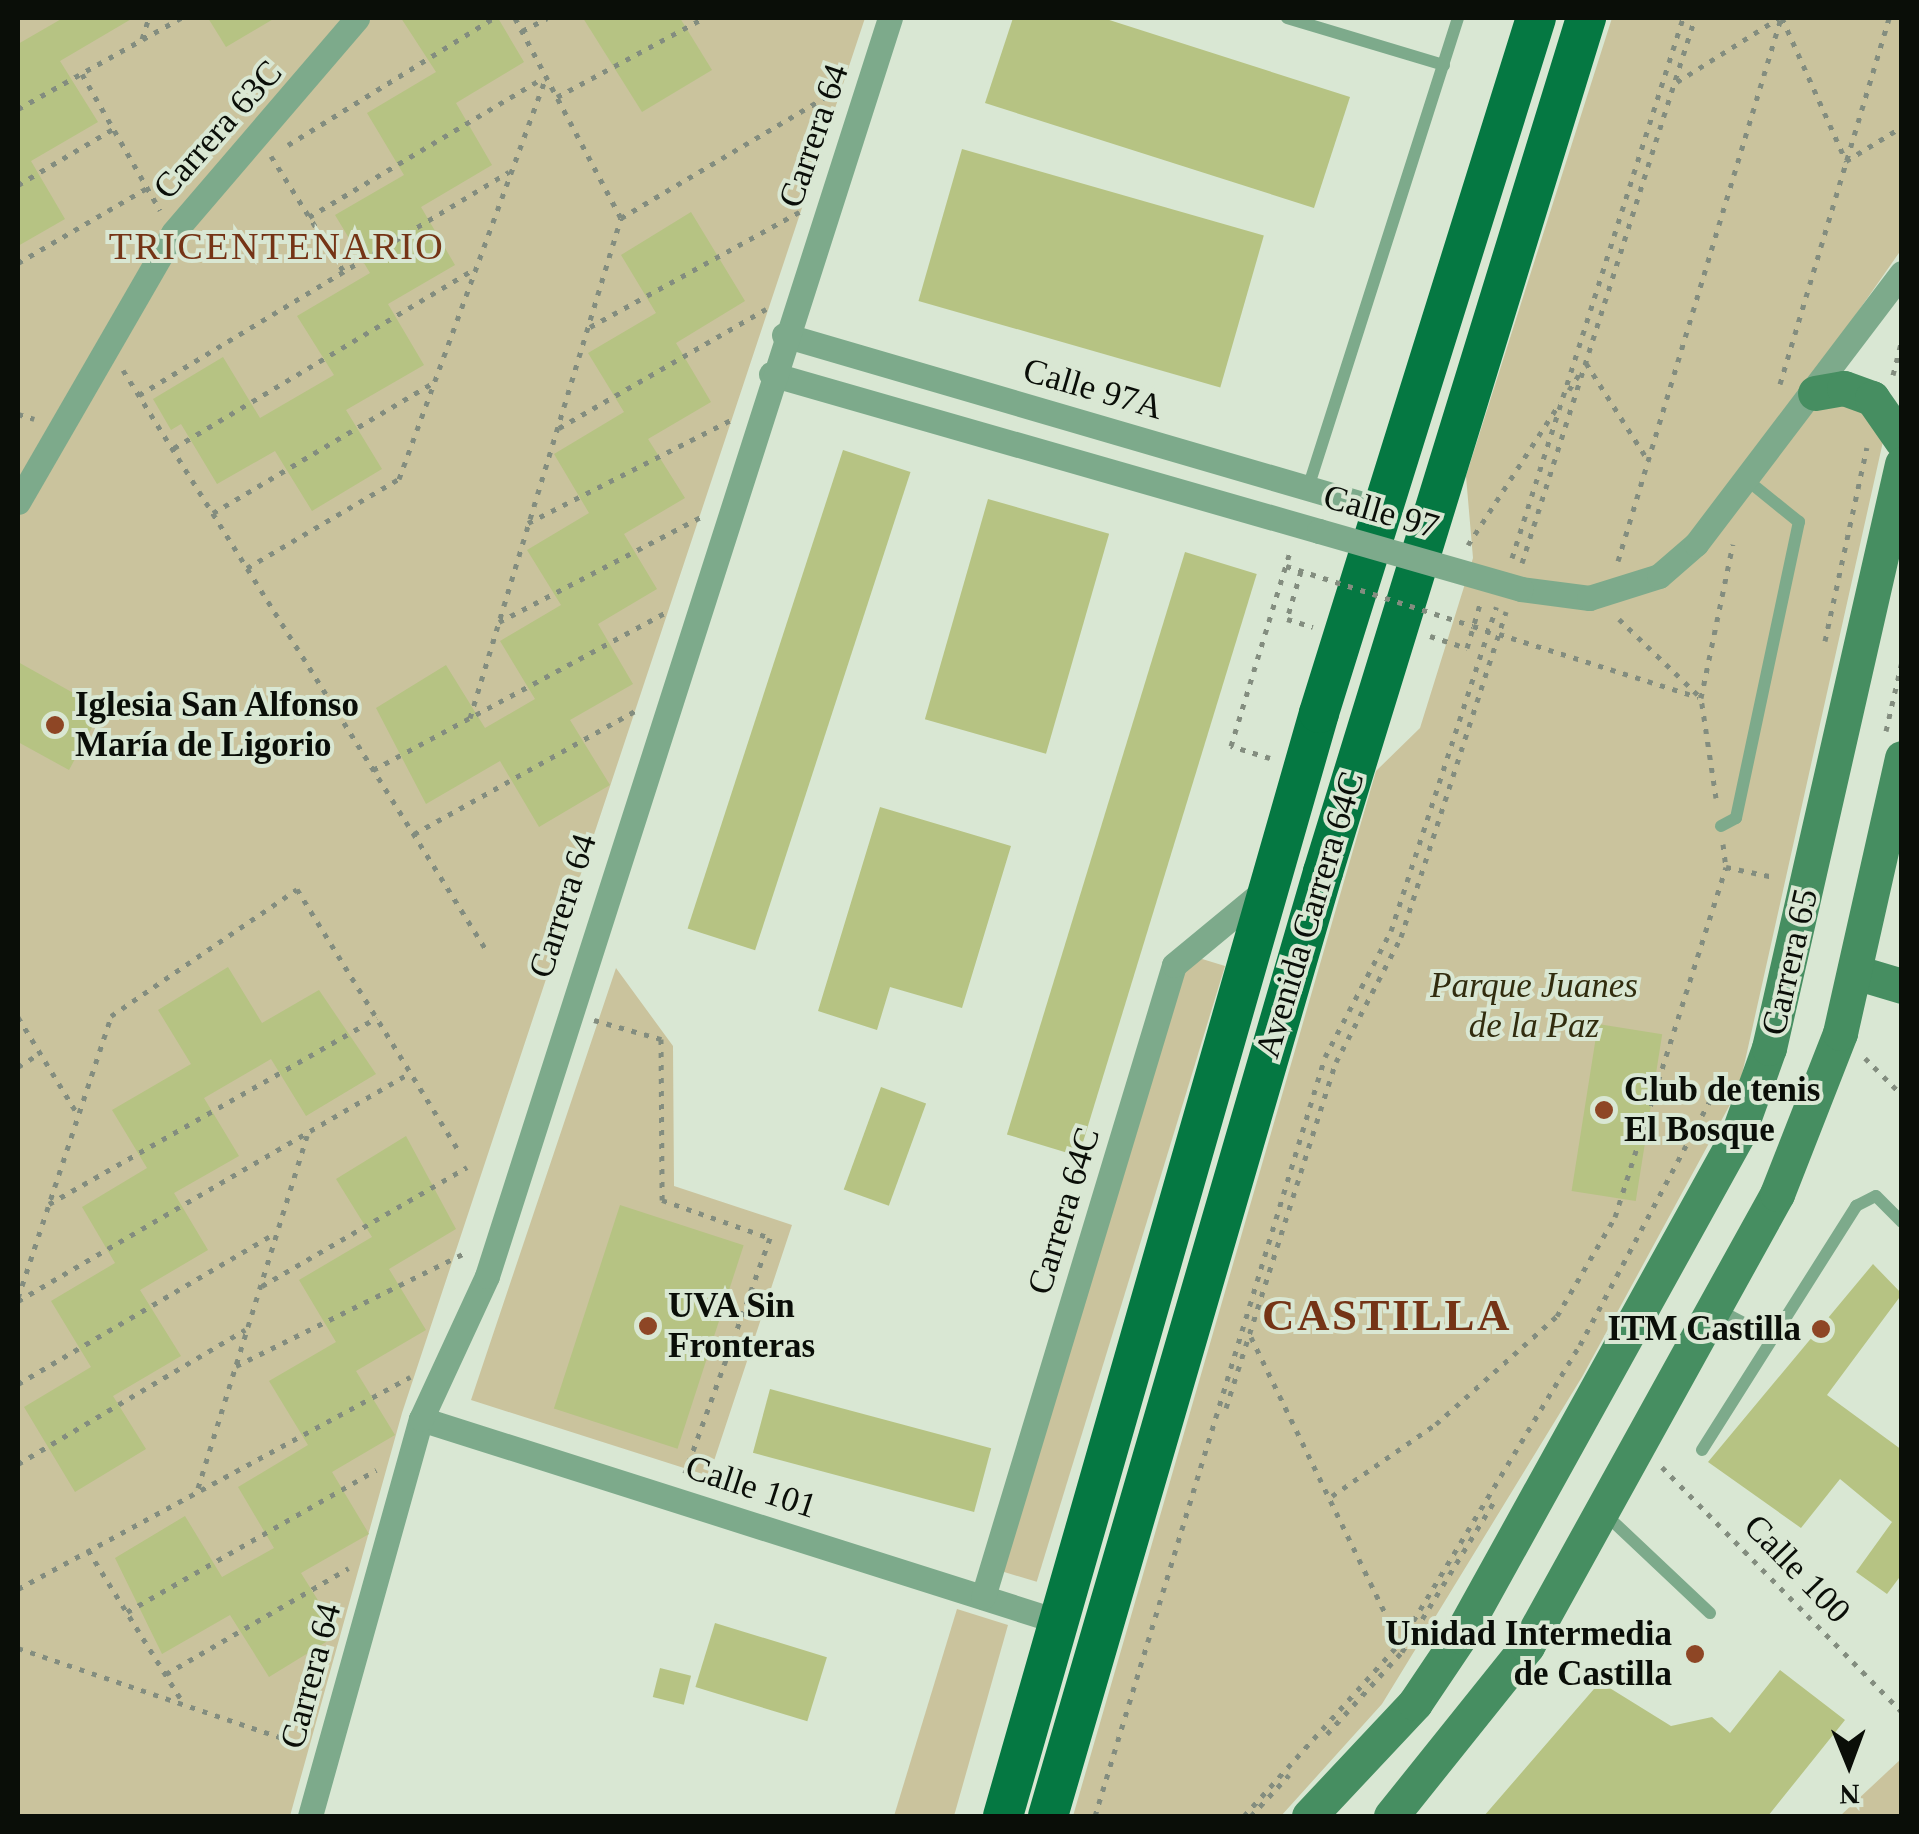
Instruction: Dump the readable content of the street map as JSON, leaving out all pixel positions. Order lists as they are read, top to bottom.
{
  "streets": {
    "main road": ["Avenida Carrera 64C", "Carrera 65"],
    "street": [
      "Carrera 63C",
      "Carrera 64",
      "Calle 97A",
      "Calle 97",
      "Carrera 64C",
      "Calle 101"
    ],
    "path": ["Calle 100"]
  },
  "crossings": [
    ["Carrera 64", "Calle 97A"],
    ["Carrera 64", "Calle 97"],
    ["Carrera 64", "Calle 101"],
    ["Calle 97A", "Avenida Carrera 64C"],
    ["Avenida Carrera 64C", "Carrera 64C"],
    ["Avenida Carrera 64C", "Calle 101"],
    ["Carrera 64C", "Calle 101"]
  ],
  "districts": ["TRICENTENARIO", "CASTILLA"],
  "parks": ["Parque Juanes de la Paz"],
  "places": [
    "Iglesia San Alfonso María de Ligorio",
    "Club de tenis El Bosque",
    "UVA Sin Fronteras",
    "ITM Castilla",
    "Unidad Intermedia de Castilla"
  ],
  "north": "bottom"
}
